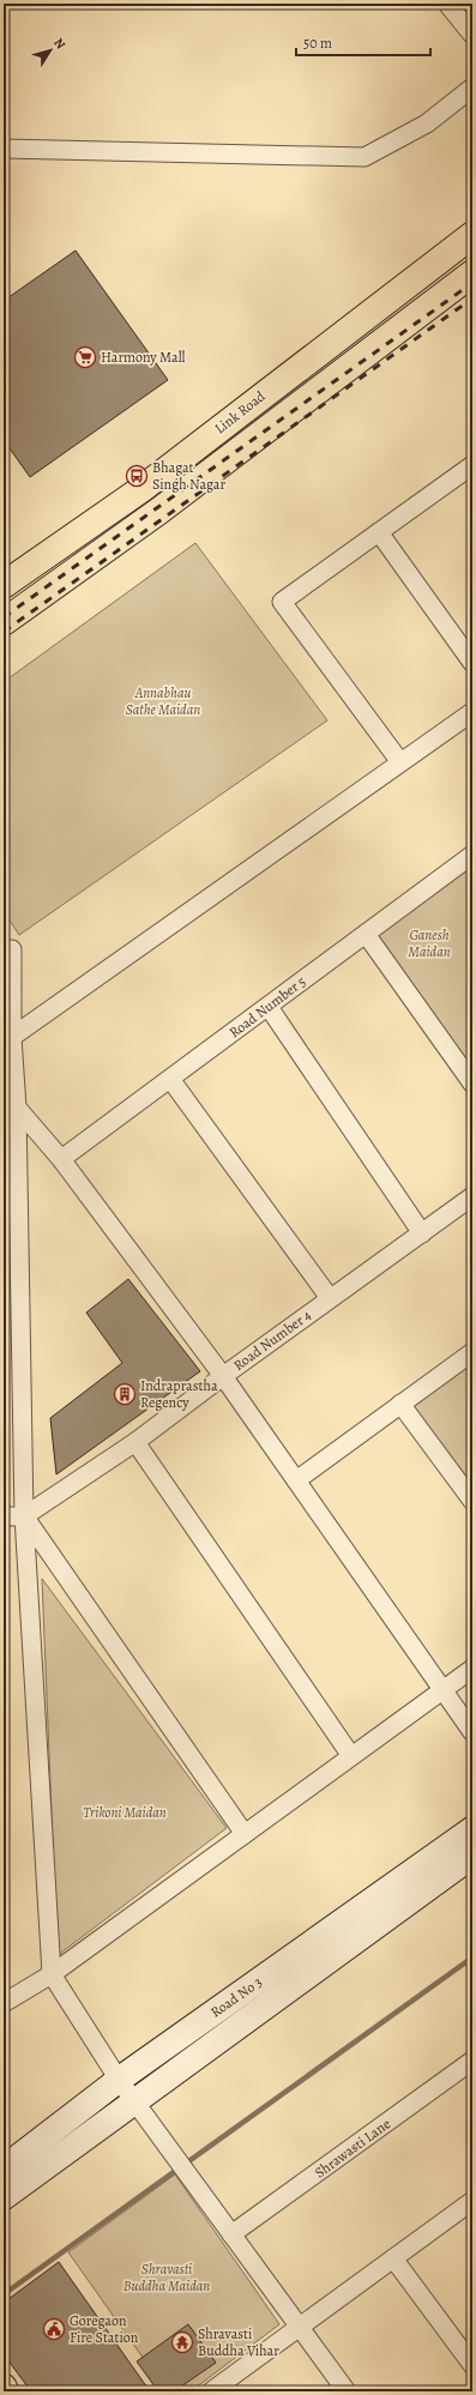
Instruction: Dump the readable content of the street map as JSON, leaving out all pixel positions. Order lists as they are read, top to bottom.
{
  "streets": {
    "main road": ["Link Road"],
    "street": [
      "Road Number 5",
      "Road Number 4",
      "Road No 3",
      "Shrawasti Lane"
    ]
  },
  "parks": [
    "Annabhau Sathe Maidan",
    "Ganesh Maidan",
    "Trikoni Maidan",
    "Shravasti Buddha Maidan"
  ],
  "places": {
    "supermarket": ["Harmony Mall"],
    "bus stop": ["Bhagat Singh Nagar"],
    "building": ["Indraprastha Regency"],
    "public building": ["Goregaon Fire Station"],
    "temple": ["Shravasti Buddha Vihar"]
  },
  "scale_bar": "50 m",
  "north": "top right"
}
